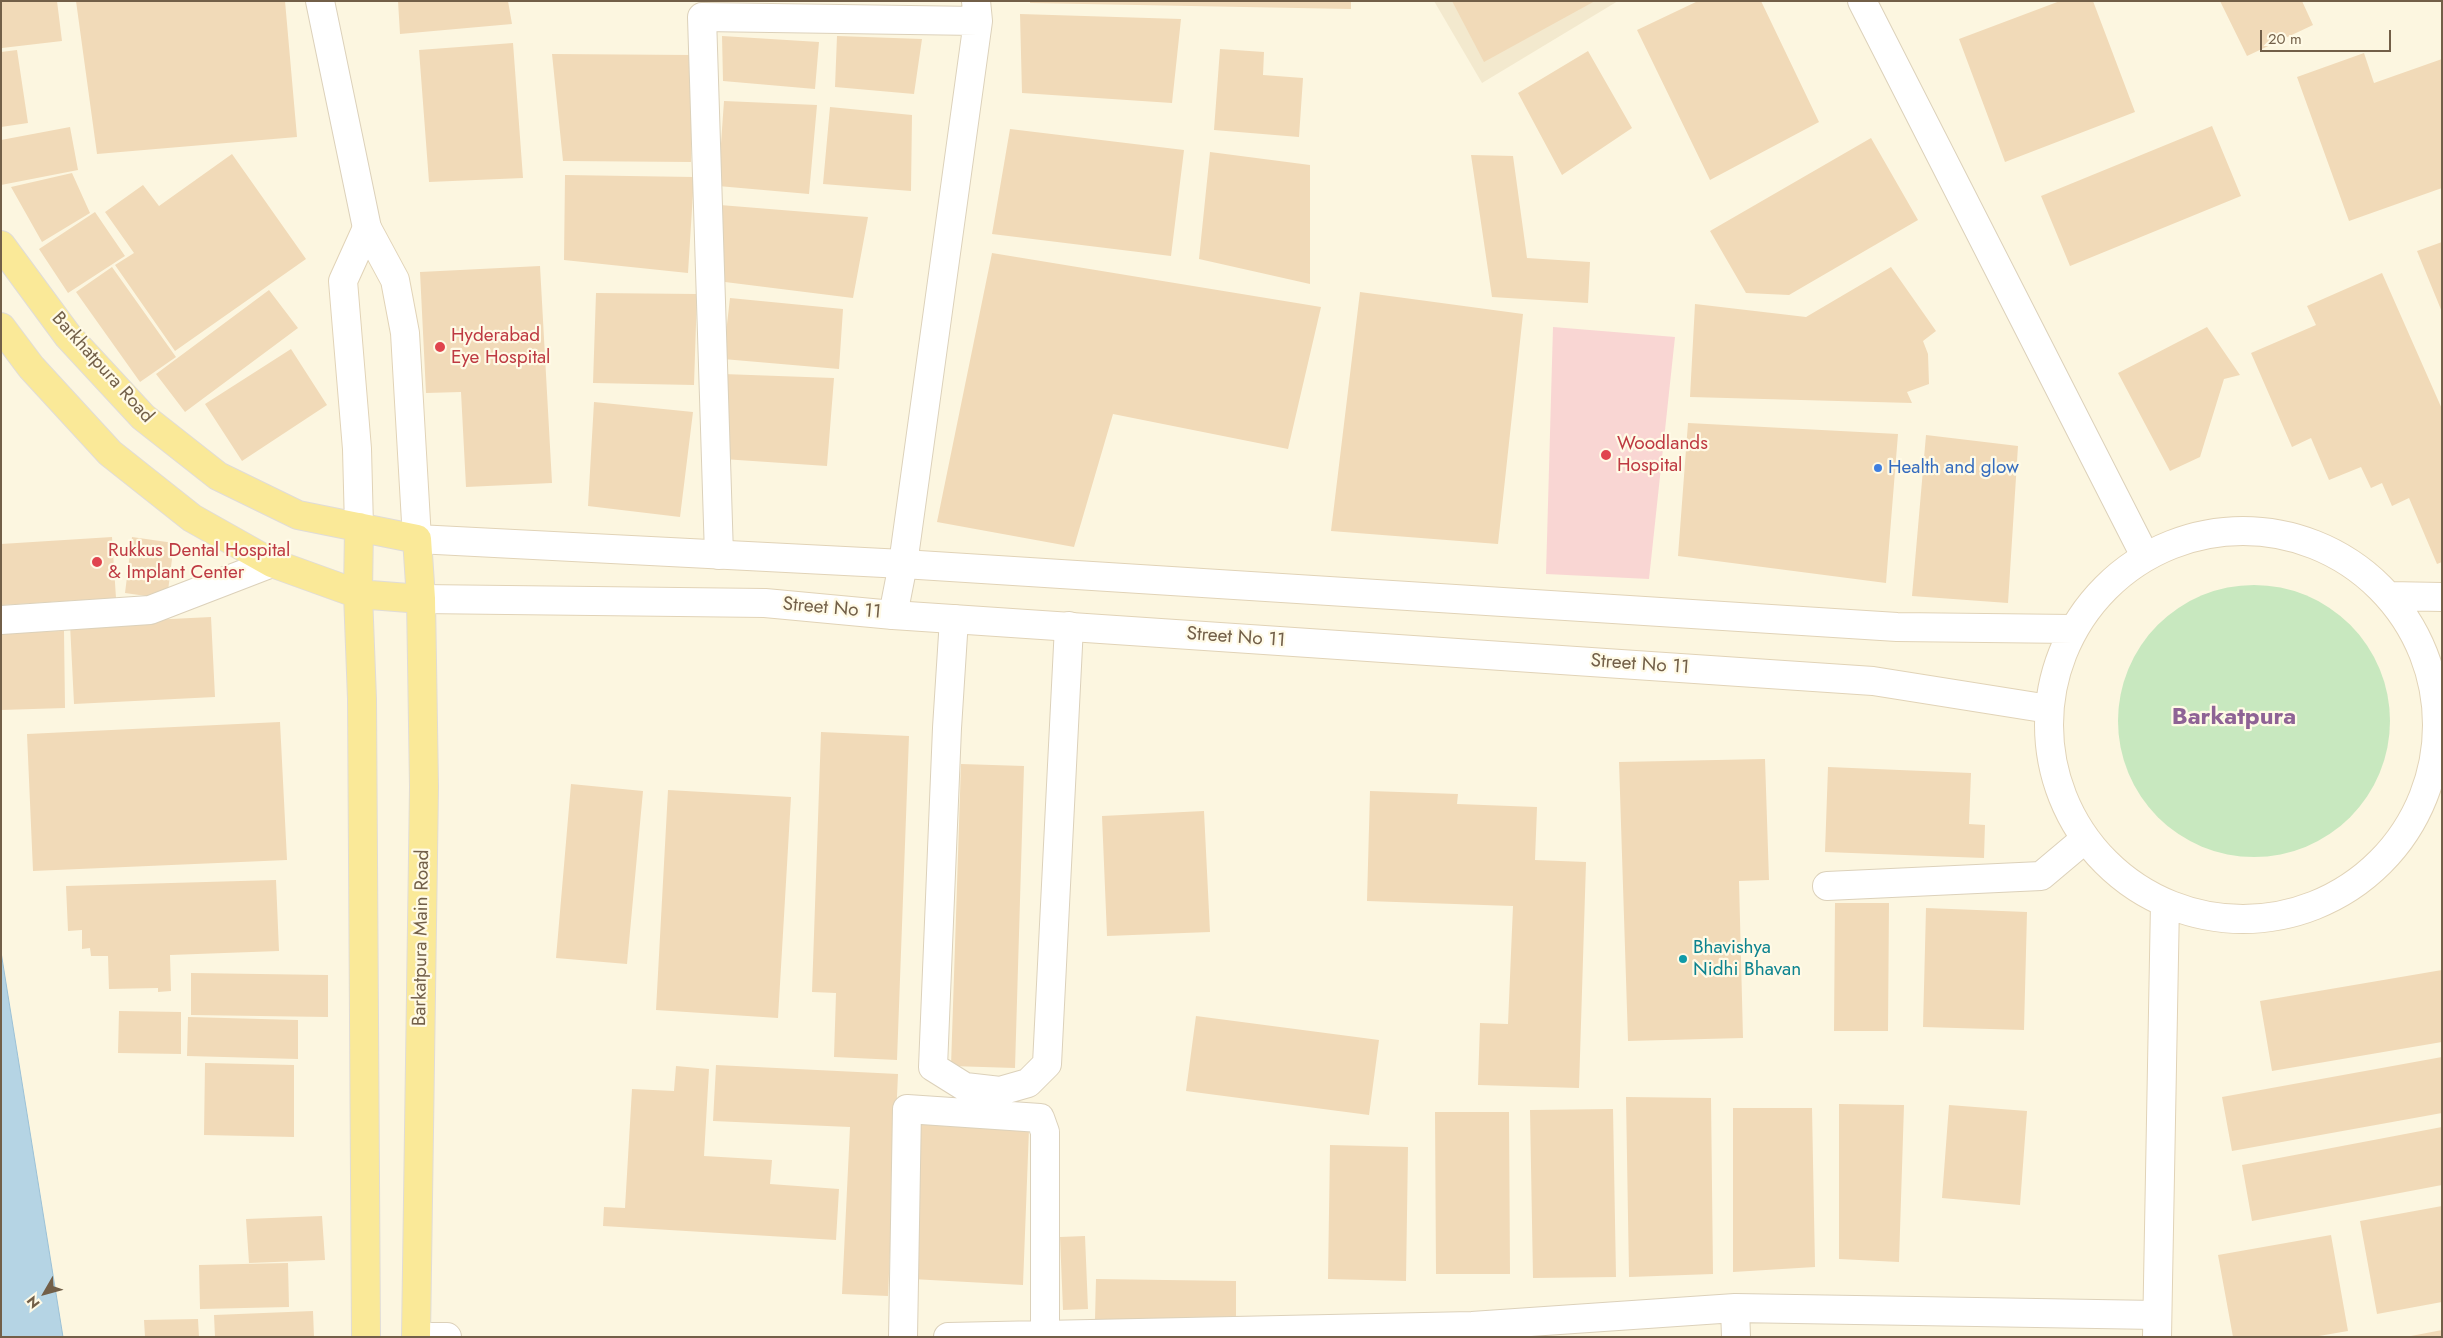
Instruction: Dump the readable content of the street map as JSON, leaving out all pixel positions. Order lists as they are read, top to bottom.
{
  "streets": {
    "main road": ["Barkhatpura Road", "Barkatpura Main Road"],
    "street": ["Street No 11"]
  },
  "crossings": [
    ["Barkhatpura Road", "Barkatpura Main Road"],
    ["Street No 11", "Barkatpura Main Road"]
  ],
  "districts": ["Barkatpura"],
  "places": [
    "Hyderabad Eye Hospital",
    "Woodlands Hospital",
    "Health and glow",
    "Rukkus Dental Hospital & Implant Center",
    "Bhavishya Nidhi Bhavan"
  ],
  "scale_bar": "20 m",
  "north": "bottom left"
}
